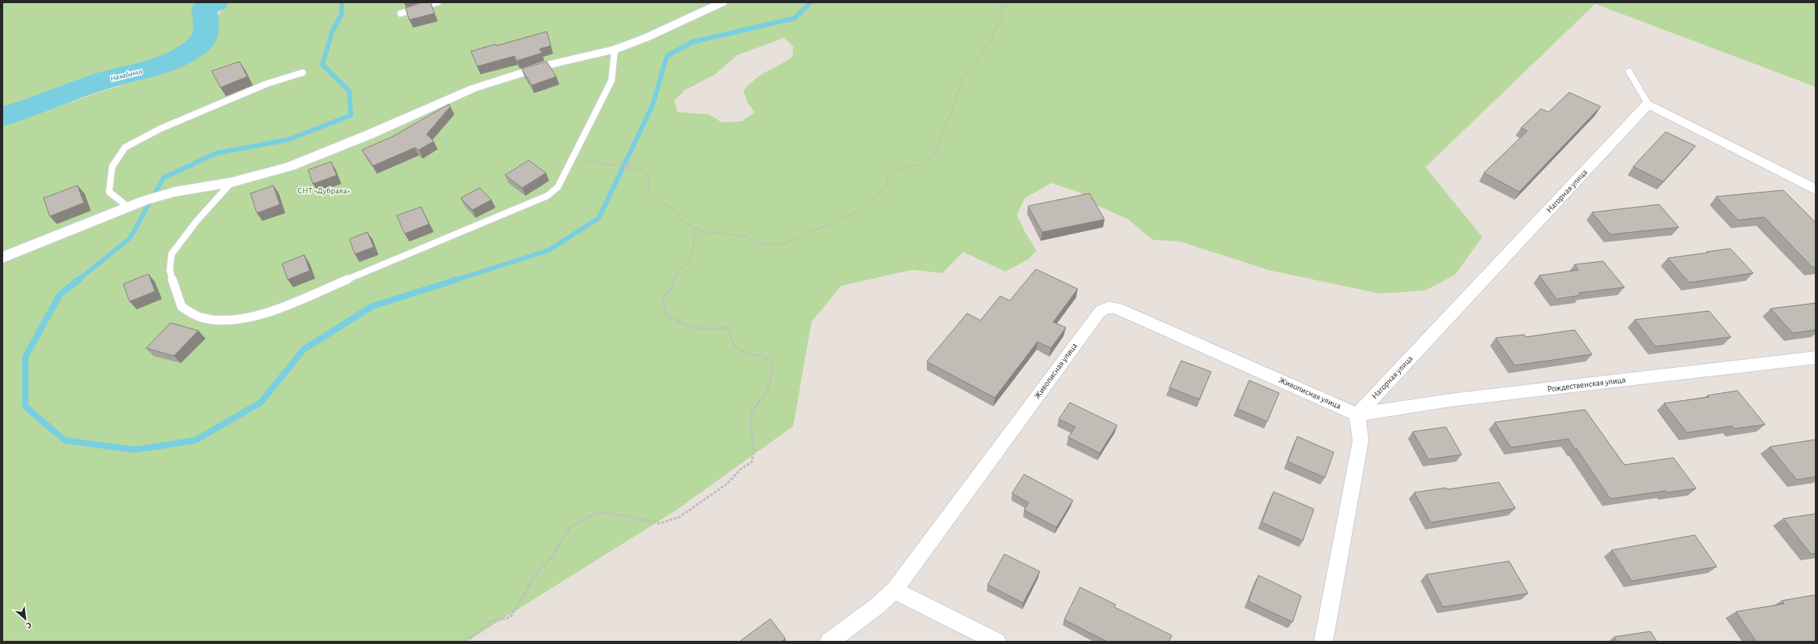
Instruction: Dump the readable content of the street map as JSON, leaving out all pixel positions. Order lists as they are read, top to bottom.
{
  "streets": {
    "street": ["Нагорная улица", "Живописная улица", "Рождественская улица"]
  },
  "crossings": [
    ["Нагорная улица", "Живописная улица"],
    ["Нагорная улица", "Рождественская улица"],
    ["Живописная улица", "Рождественская улица"]
  ],
  "water": ["Нахабинка"],
  "parks": ["СНТ «Дубрава»"],
  "north": "bottom right"
}
